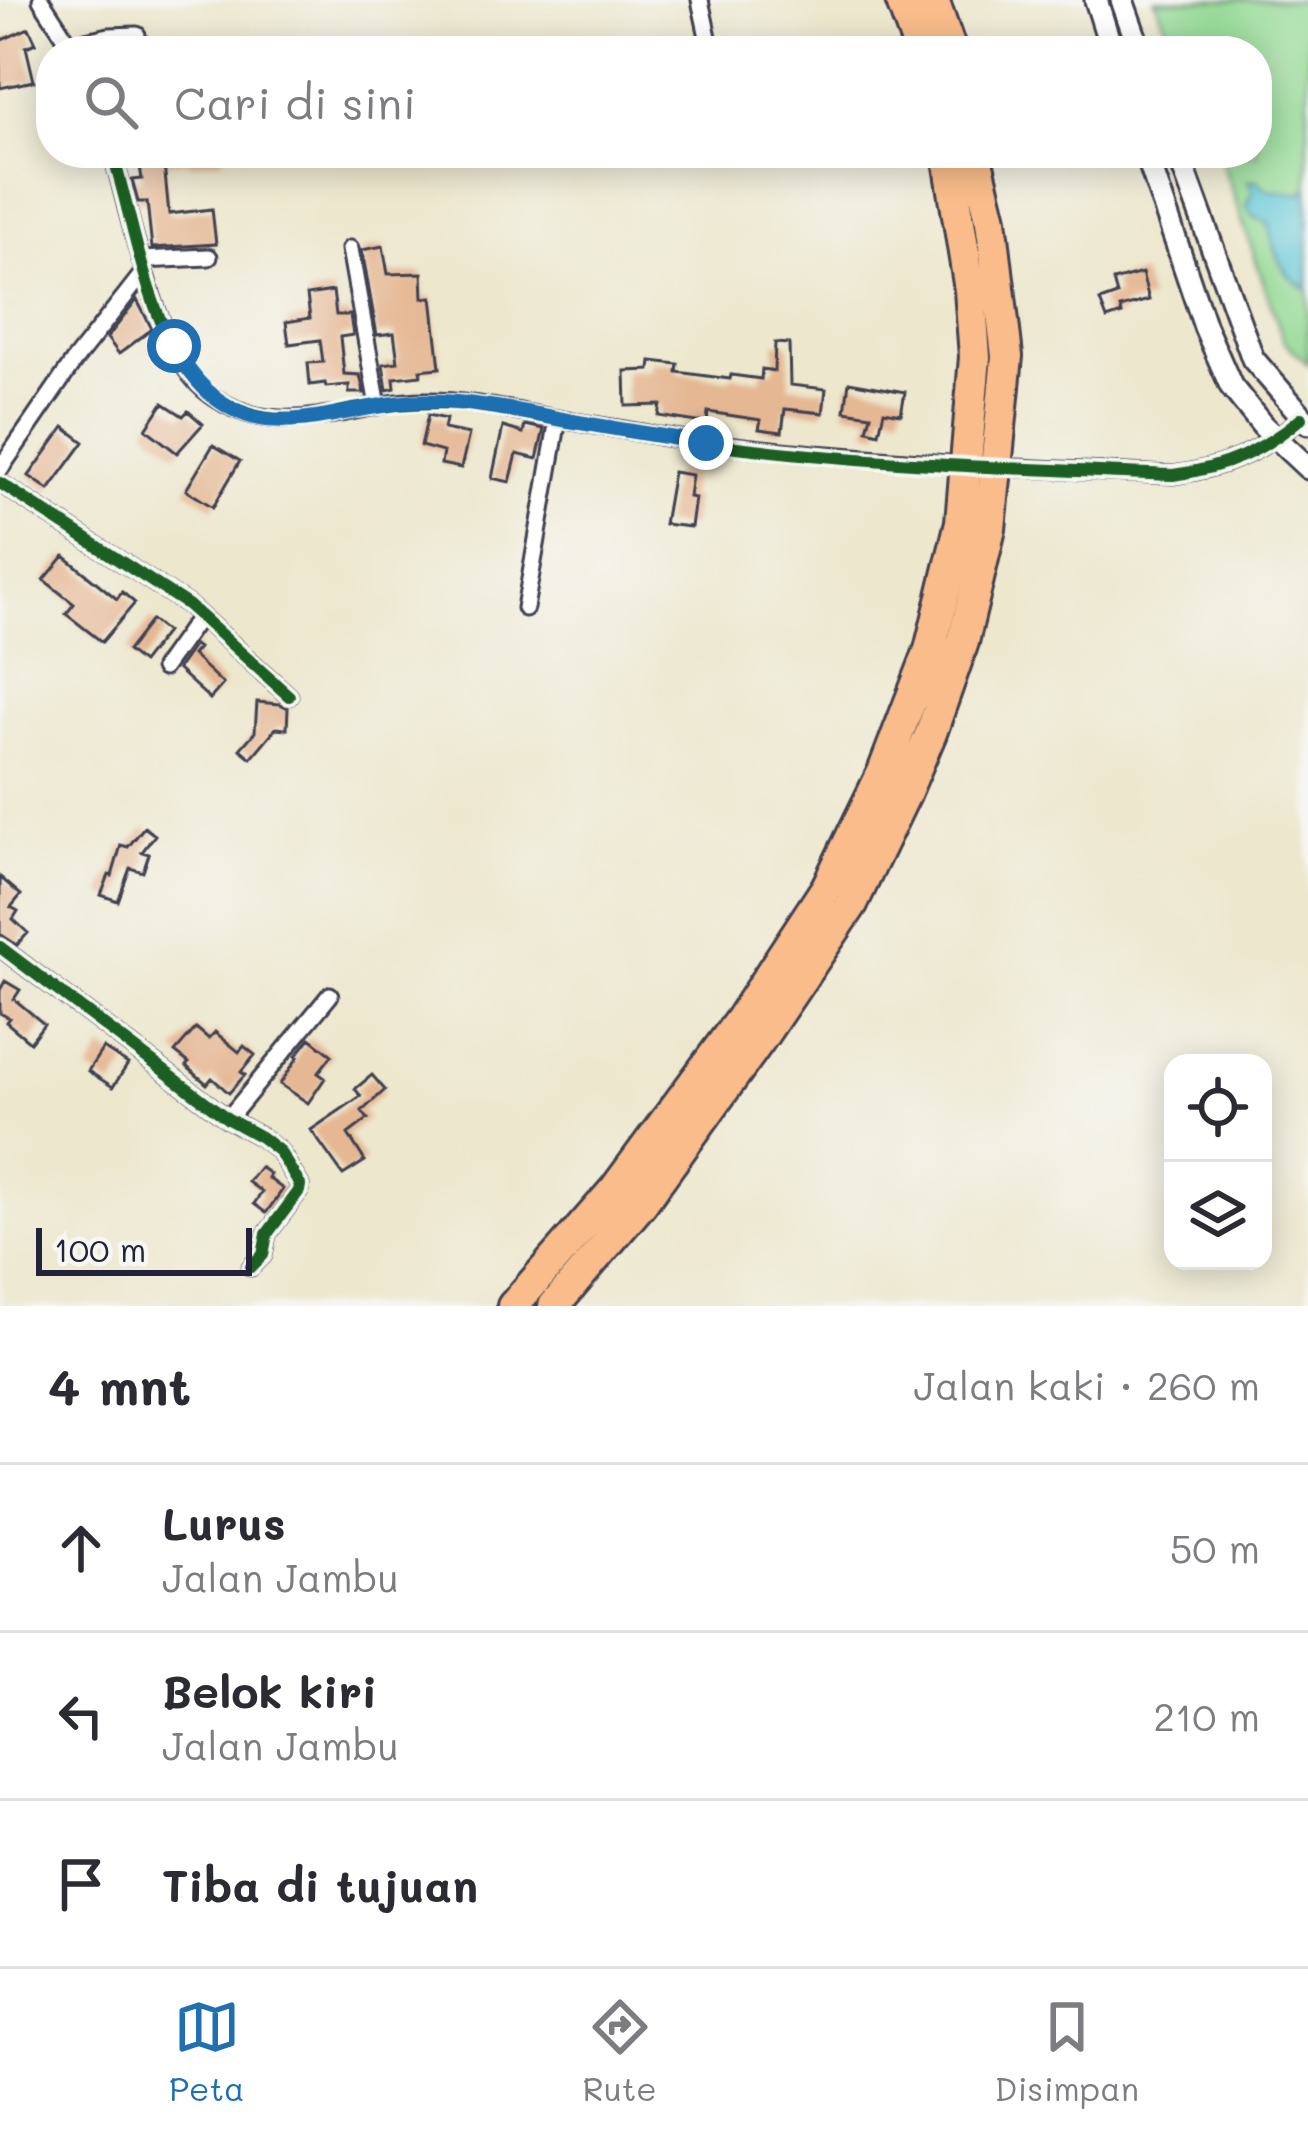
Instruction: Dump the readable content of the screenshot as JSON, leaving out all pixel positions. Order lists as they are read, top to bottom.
{
  "scale_bar": "100 m",
  "page": {
    "search": "Cari di sini",
    "scale": "100 m",
    "heading": ["4 mnt", "Jalan kaki · 260 m"],
    "list": [
      ["Lurus", "Jalan Jambu", "50 m"],
      ["Belok kiri", "Jalan Jambu", "210 m"],
      "Tiba di tujuan"
    ],
    "nav": ["Peta", "Rute", "Disimpan"]
  }
}
